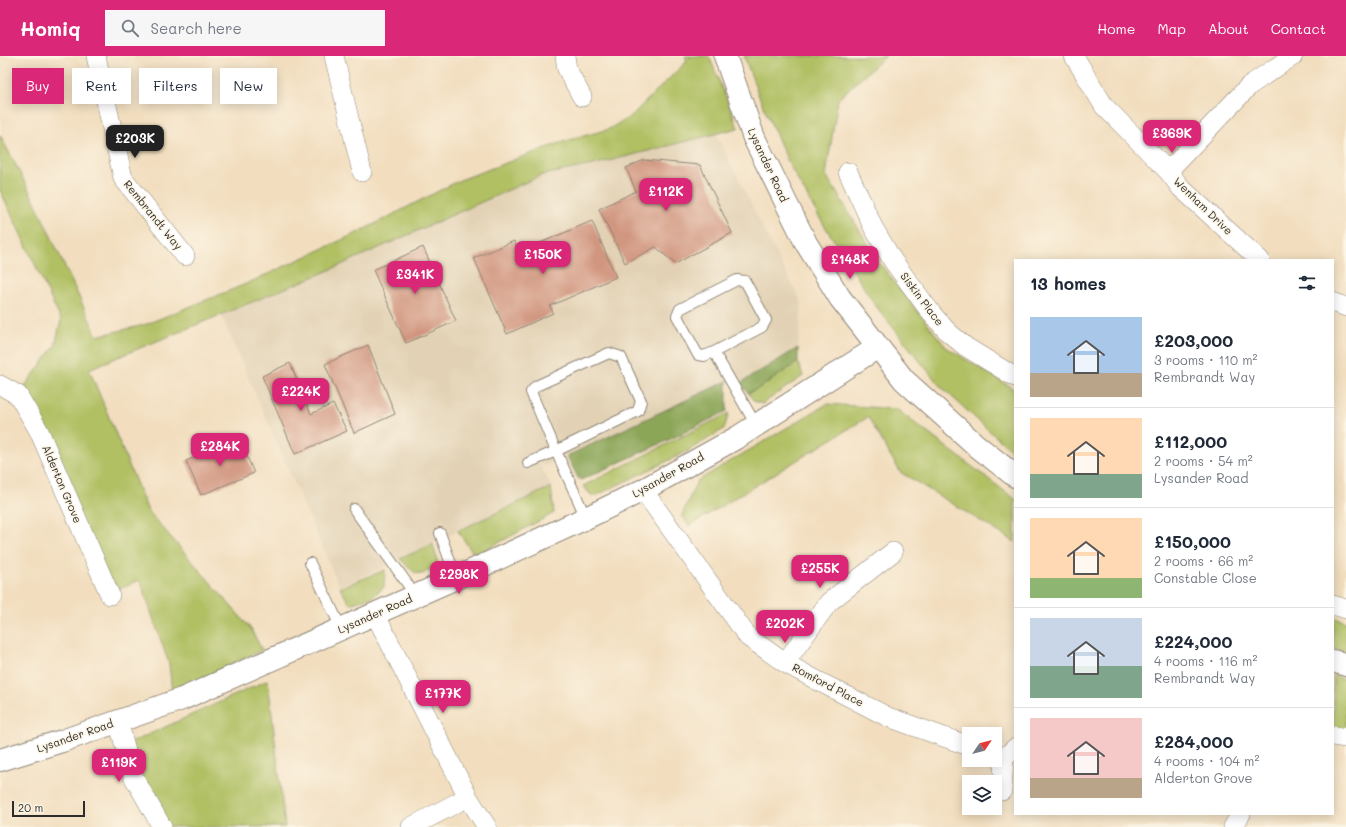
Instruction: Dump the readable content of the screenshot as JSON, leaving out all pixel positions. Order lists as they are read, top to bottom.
{
  "streets": {
    "street": [
      "Lysander Road",
      "Wenham Drive",
      "Rembrandt Way",
      "Siskin Place",
      "Alderton Grove",
      "Romford Place"
    ]
  },
  "crossings": [
    ["Lysander Road", "Romford Place"]
  ],
  "scale_bar": "20 m",
  "north": "top right",
  "page": {
    "header": "Homiq",
    "search": "Search here",
    "nav": [
      "Home",
      "Map",
      "About",
      "Contact"
    ],
    "chip": [
      "Buy",
      "Rent",
      "Filters",
      "New"
    ],
    "price": [
      "£369K",
      "£203K",
      "£112K",
      "£150K",
      "£148K",
      "£341K",
      "£224K",
      "£284K",
      "£255K",
      "£298K",
      "£202K",
      "£177K",
      "£119K"
    ],
    "heading": "13 homes",
    "list": [
      {
        "name": "£203,000",
        "note": "3 rooms · 110 m² · Rembrandt Way"
      },
      {
        "name": "£112,000",
        "note": "2 rooms · 54 m² · Lysander Road"
      },
      {
        "name": "£150,000",
        "note": "2 rooms · 66 m² · Constable Close"
      },
      {
        "name": "£224,000",
        "note": "4 rooms · 116 m² · Rembrandt Way"
      },
      {
        "name": "£284,000",
        "note": "4 rooms · 104 m² · Alderton Grove"
      }
    ],
    "scale": "20 m"
  }
}
